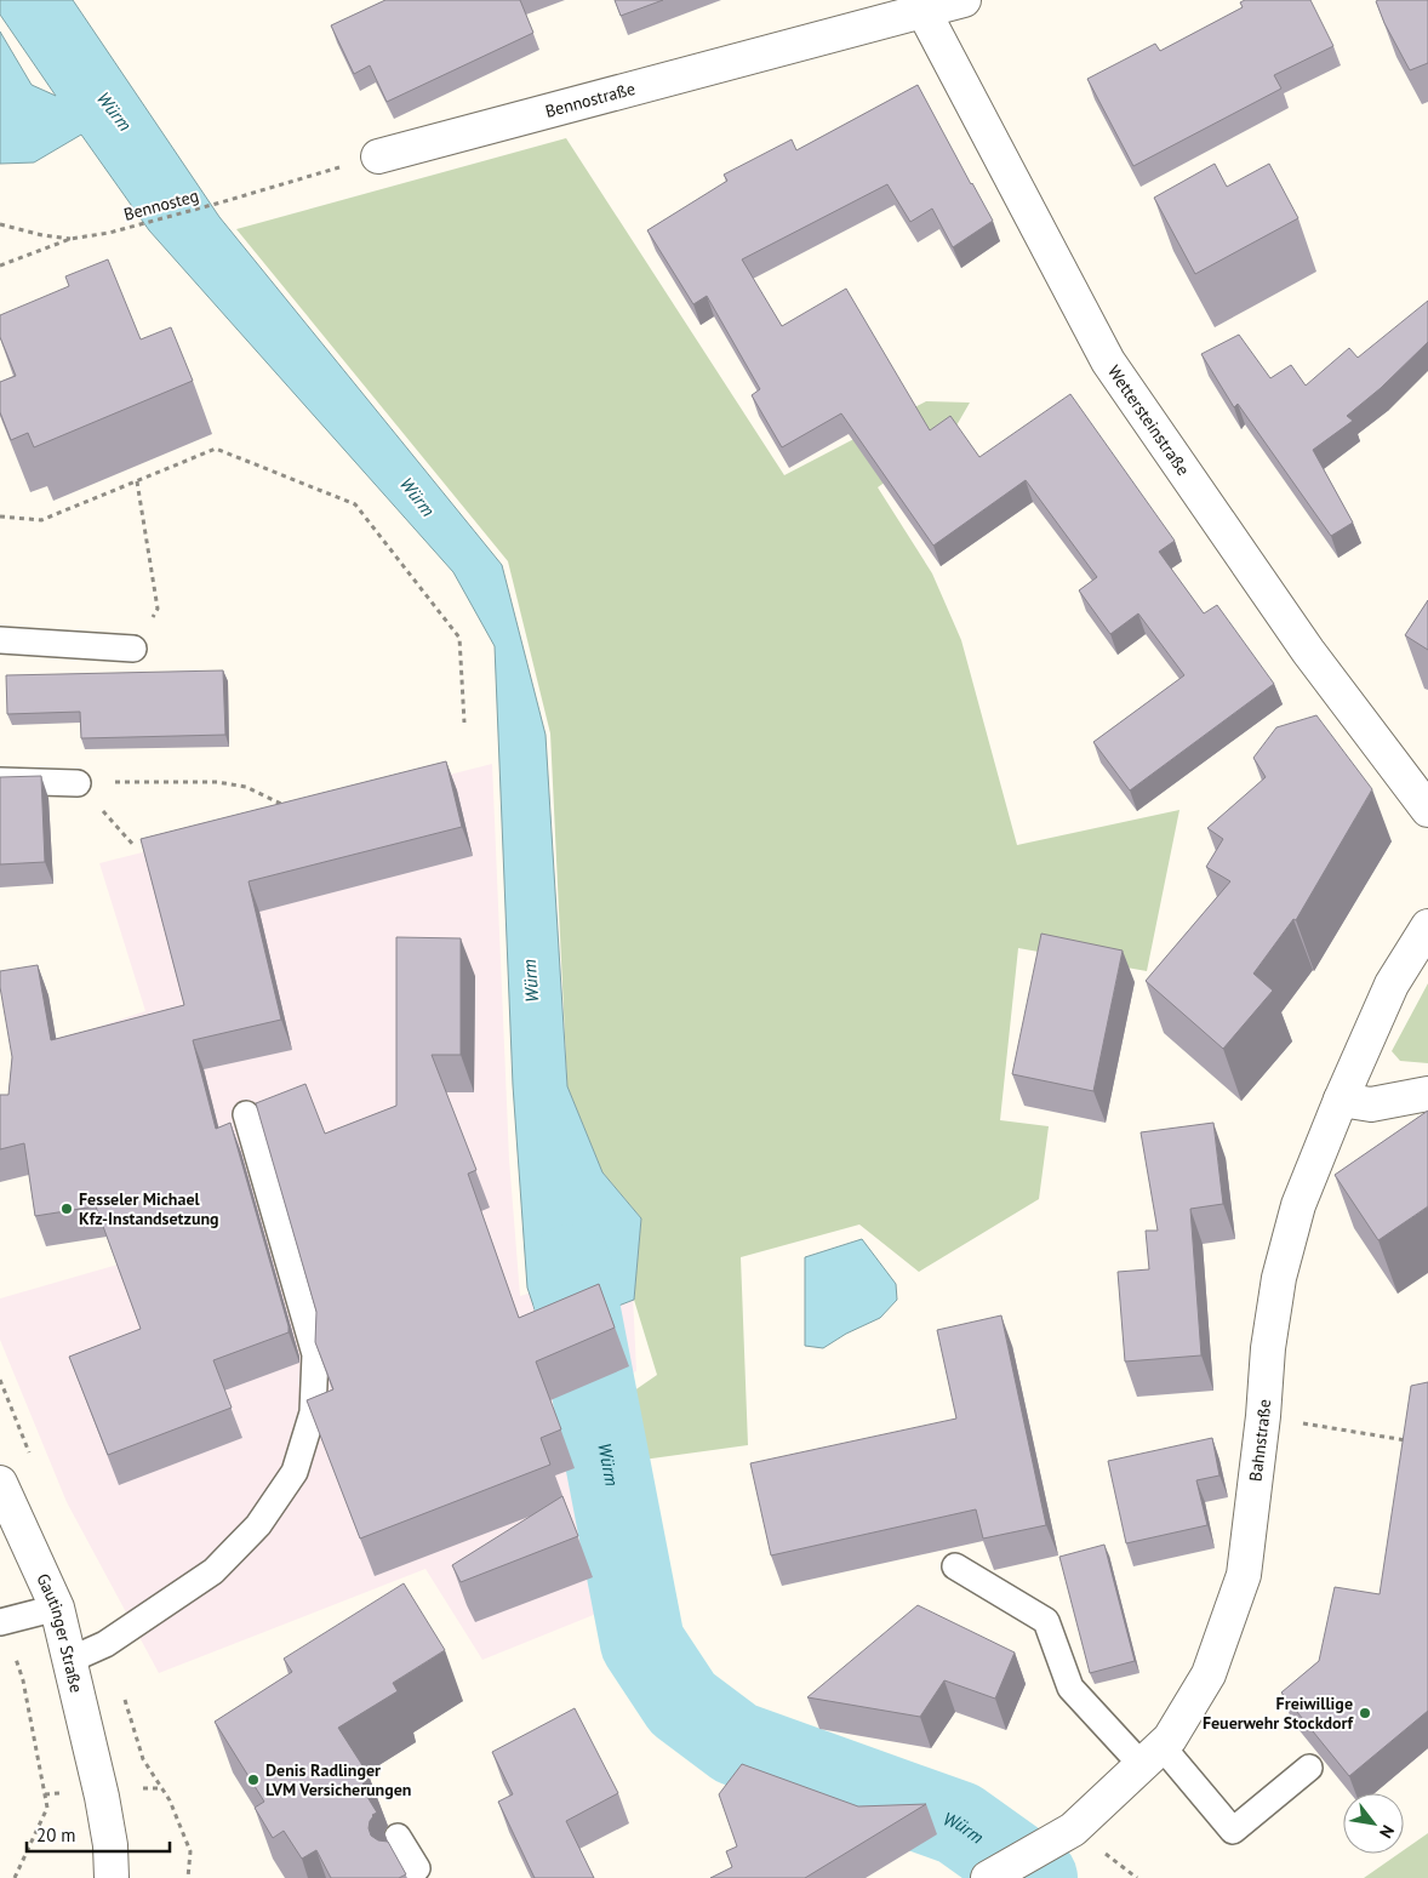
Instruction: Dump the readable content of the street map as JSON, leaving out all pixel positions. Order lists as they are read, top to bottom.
{
  "streets": {
    "street": [
      "Bennostraße",
      "Wettersteinstraße",
      "Bahnstraße",
      "Gautinger Straße"
    ],
    "path": ["Bennosteg"]
  },
  "crossings": [
    ["Bennostraße", "Bennosteg"],
    ["Bennostraße", "Wettersteinstraße"]
  ],
  "water": ["Würm"],
  "places": ["Fesseler Michael Kfz-Instandsetzung", "Freiwillige Feuerwehr Stockdorf", "Denis Radlinger LVM Versicherungen"],
  "scale_bar": "20 m",
  "north": "bottom right"
}
